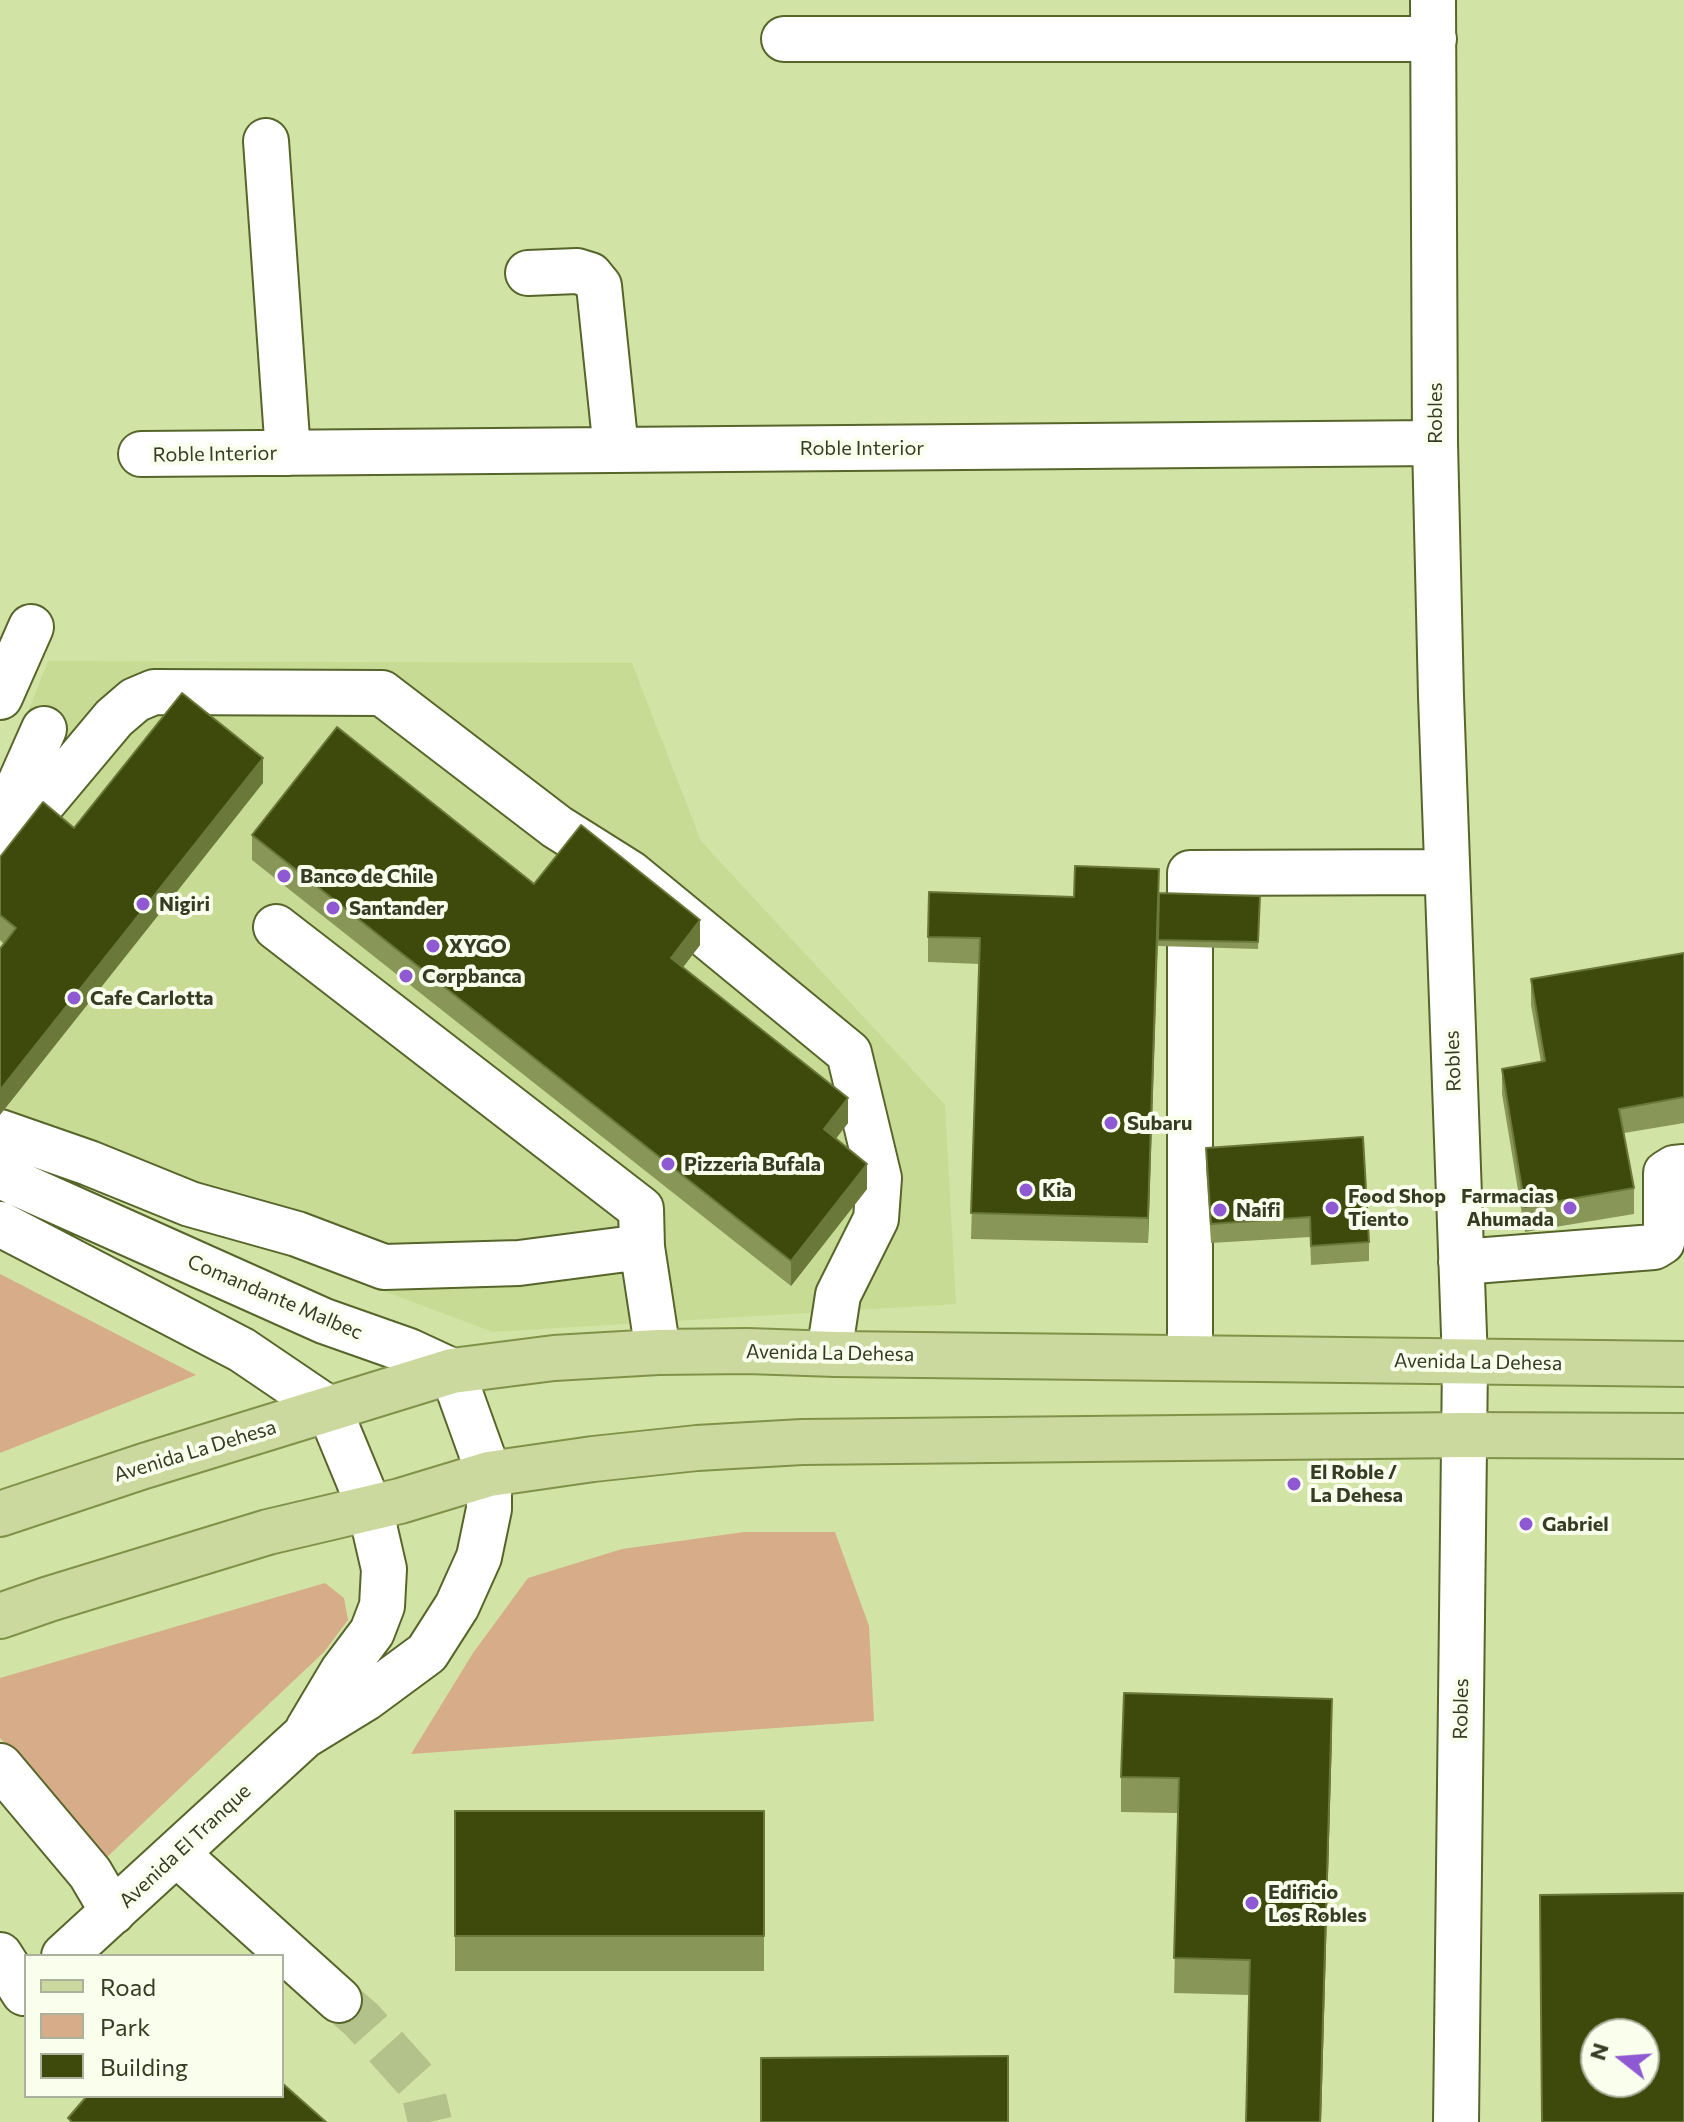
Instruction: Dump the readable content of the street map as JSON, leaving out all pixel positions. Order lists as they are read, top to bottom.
{
  "streets": {
    "main road": ["Avenida La Dehesa"],
    "street": [
      "Robles",
      "Roble Interior",
      "Comandante Malbec",
      "Avenida El Tranque"
    ]
  },
  "crossings": [
    ["Robles", "Roble Interior"],
    ["Robles", "Avenida La Dehesa"],
    ["Comandante Malbec", "Avenida La Dehesa"]
  ],
  "places": [
    "Banco de Chile",
    "Nigiri",
    "Santander",
    "XYGO",
    "Corpbanca",
    "Cafe Carlotta",
    "Subaru",
    "Pizzeria Bufala",
    "Kia",
    "Food Shop Tiento",
    "Farmacias Ahumada",
    "Naifi",
    "El Roble / La Dehesa",
    "Gabriel",
    "Edificio Los Robles"
  ],
  "legend": ["Road", "Park", "Building"],
  "north": "left"
}
